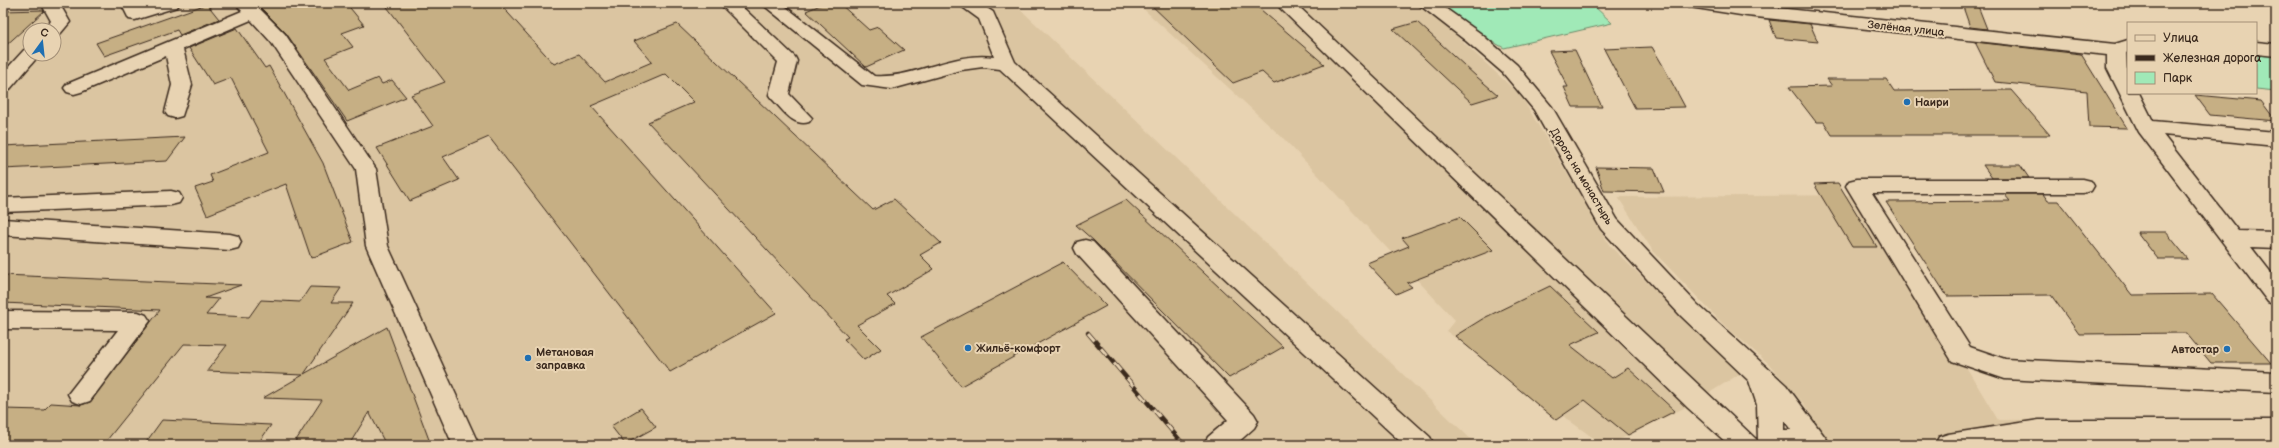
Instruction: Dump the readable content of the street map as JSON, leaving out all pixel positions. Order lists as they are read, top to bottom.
{
  "streets": {
    "street": ["Зелёная улица", "Дорога на монастырь"]
  },
  "places": [
    "Наири",
    "Жильё-комфорт",
    "Автостар",
    "Метановая заправка"
  ],
  "legend": ["Улица", "Железная дорога", "Парк"],
  "north": "top"
}
